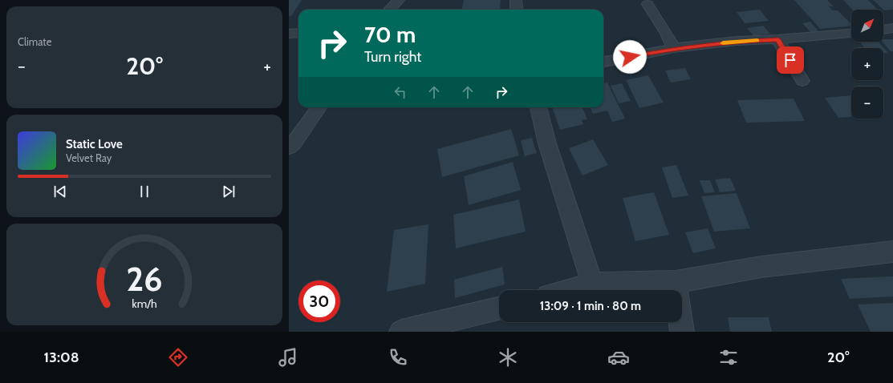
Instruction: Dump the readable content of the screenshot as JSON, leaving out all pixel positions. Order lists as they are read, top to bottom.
{
  "north": "top right",
  "page": {
    "tile": "Climate",
    "map_buttons": ["+", "−"],
    "turn": ["70 m", "Turn right"],
    "heat": ["−", "20°", "+"],
    "song": ["Static Love", "Velvet Ray"],
    "limit": "30",
    "trip": "13:09 · 1 min · 80 m",
    "tabs": ["13:08", "20°"],
    "gauge": ["26", "km/h"]
  }
}
